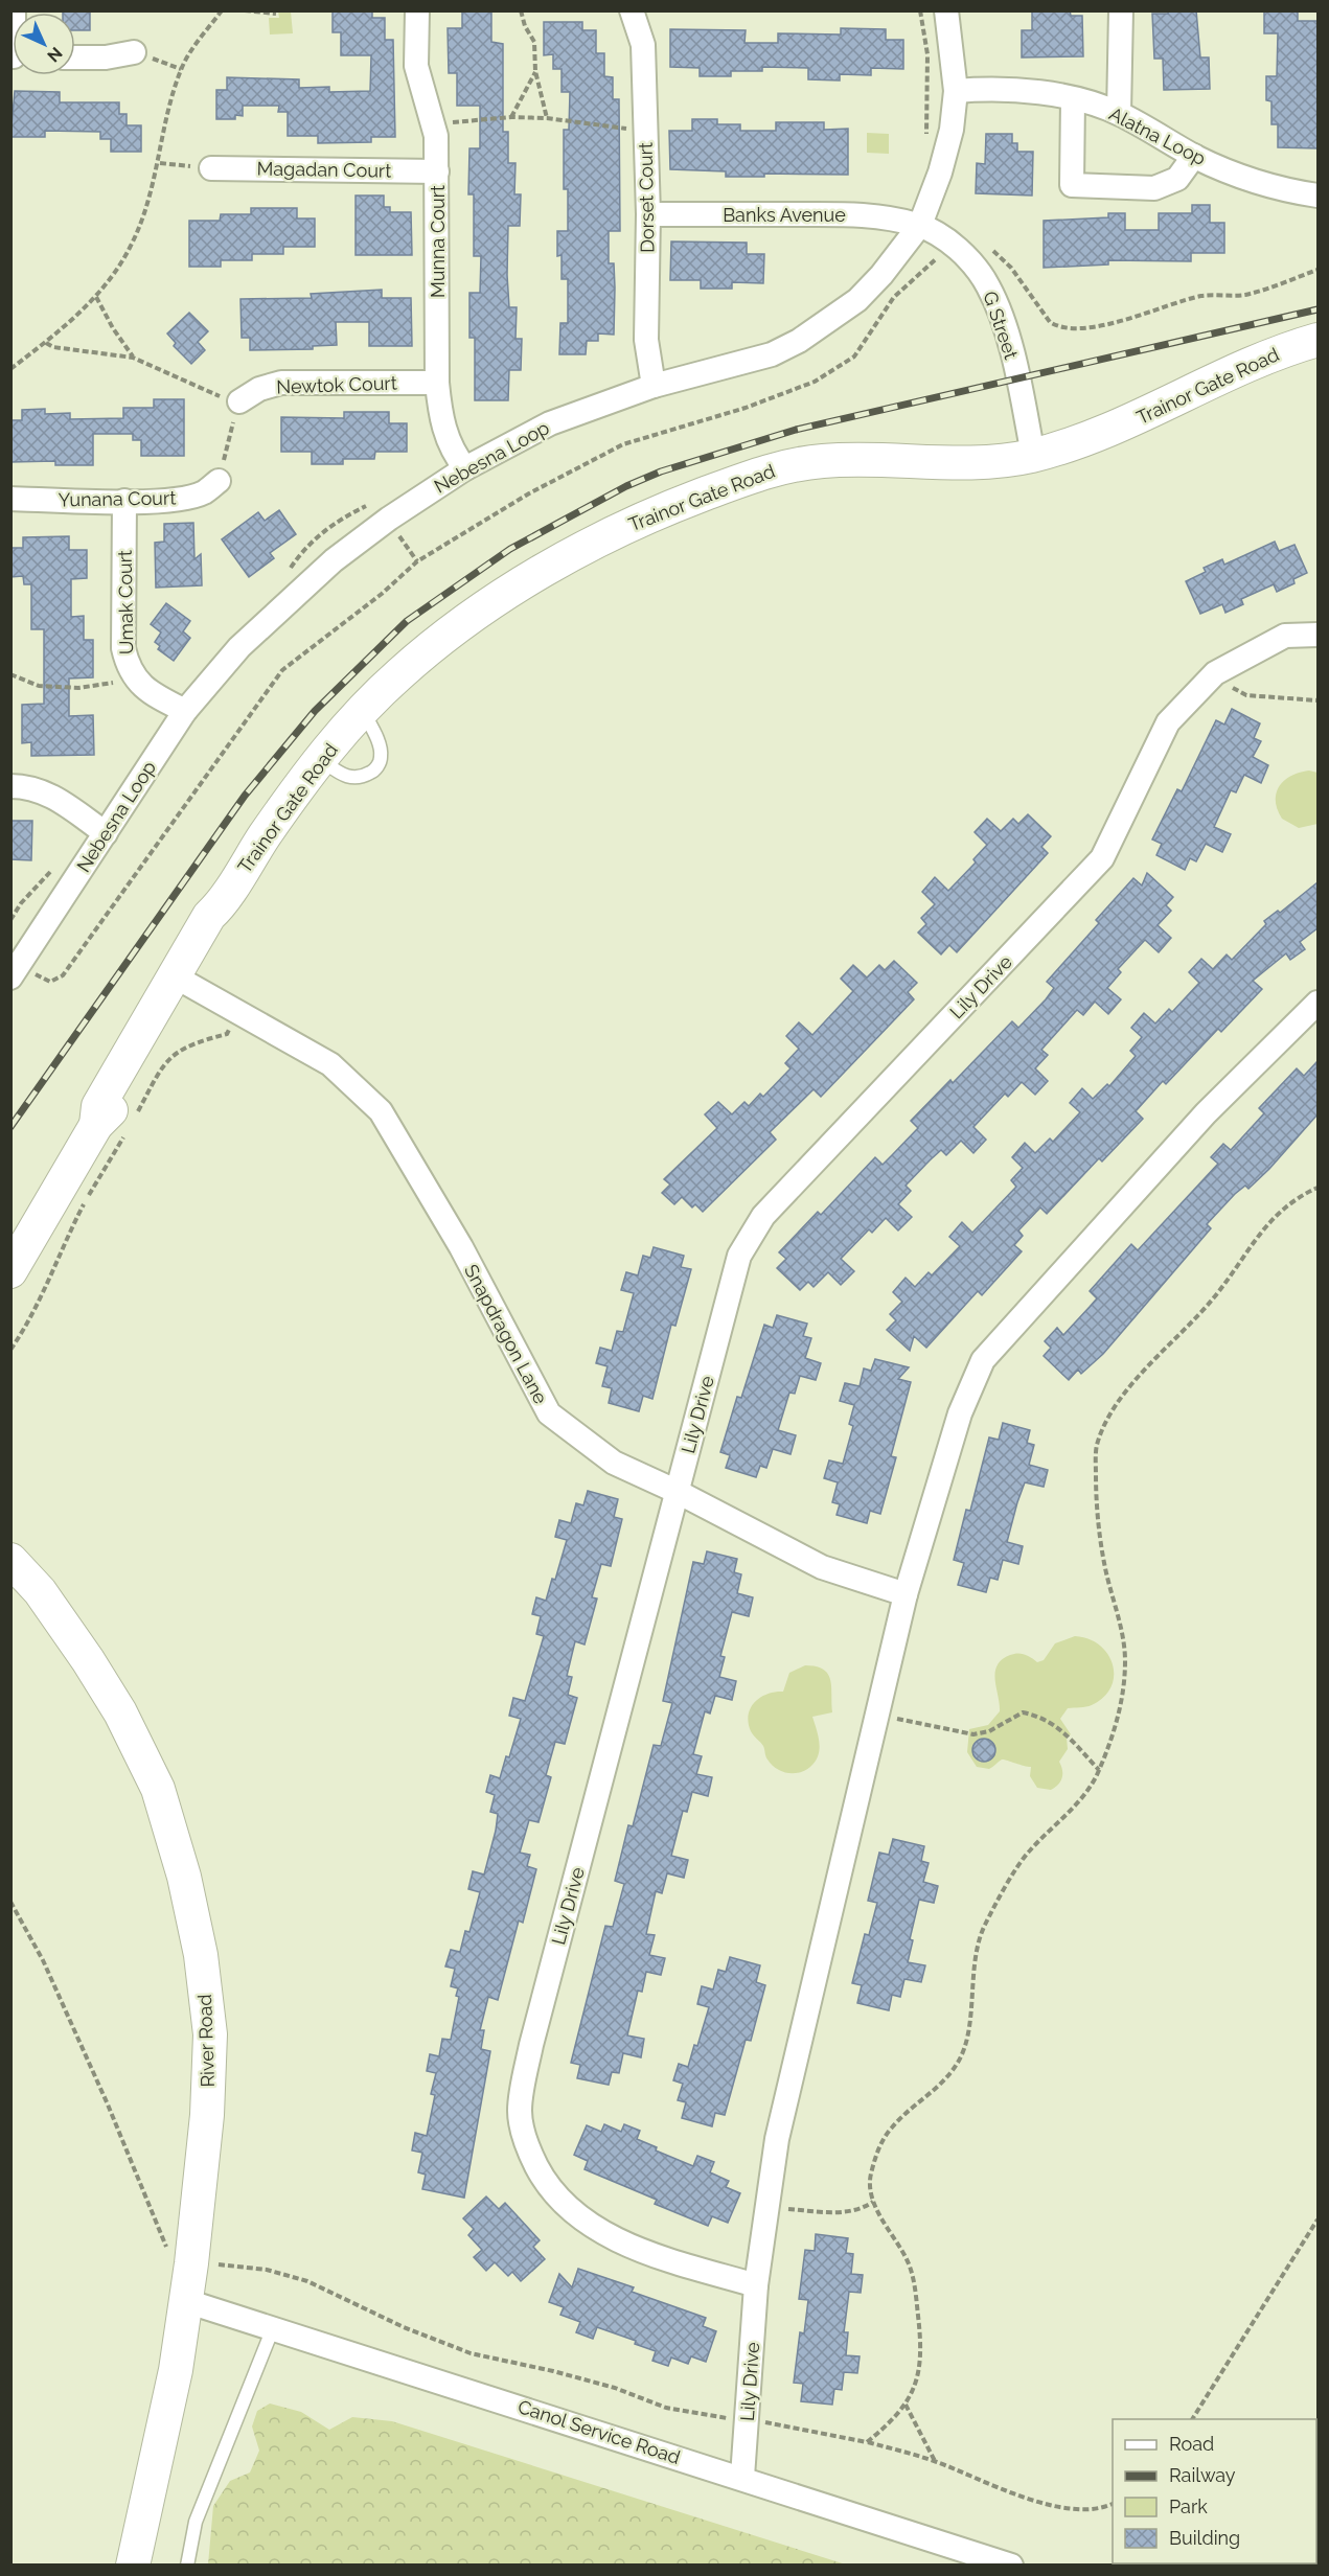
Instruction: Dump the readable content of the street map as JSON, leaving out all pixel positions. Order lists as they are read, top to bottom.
{
  "streets": {
    "main road": ["Trainor Gate Road", "River Road"],
    "street": [
      "Alatna Loop",
      "Magadan Court",
      "Dorset Court",
      "Banks Avenue",
      "Munna Court",
      "G Street",
      "Newtok Court",
      "Nebesna Loop",
      "Yunana Court",
      "Umak Court",
      "Lily Drive",
      "Snapdragon Lane",
      "Canol Service Road"
    ]
  },
  "crossings": [
    ["Alatna Loop", "Nebesna Loop"],
    ["Magadan Court", "Munna Court"],
    ["Dorset Court", "Banks Avenue"],
    ["Dorset Court", "Nebesna Loop"],
    ["Banks Avenue", "G Street"],
    ["Banks Avenue", "Nebesna Loop"],
    ["Munna Court", "Newtok Court"],
    ["Munna Court", "Nebesna Loop"],
    ["G Street", "Trainor Gate Road"],
    ["G Street", "Nebesna Loop"],
    ["Trainor Gate Road", "Snapdragon Lane"],
    ["Nebesna Loop", "Umak Court"],
    ["Yunana Court", "Umak Court"],
    ["Lily Drive", "Snapdragon Lane"],
    ["Lily Drive", "Canol Service Road"],
    ["River Road", "Canol Service Road"]
  ],
  "legend": [
    "Road",
    "Railway",
    "Park",
    "Building"
  ],
  "north": "bottom right"
}
